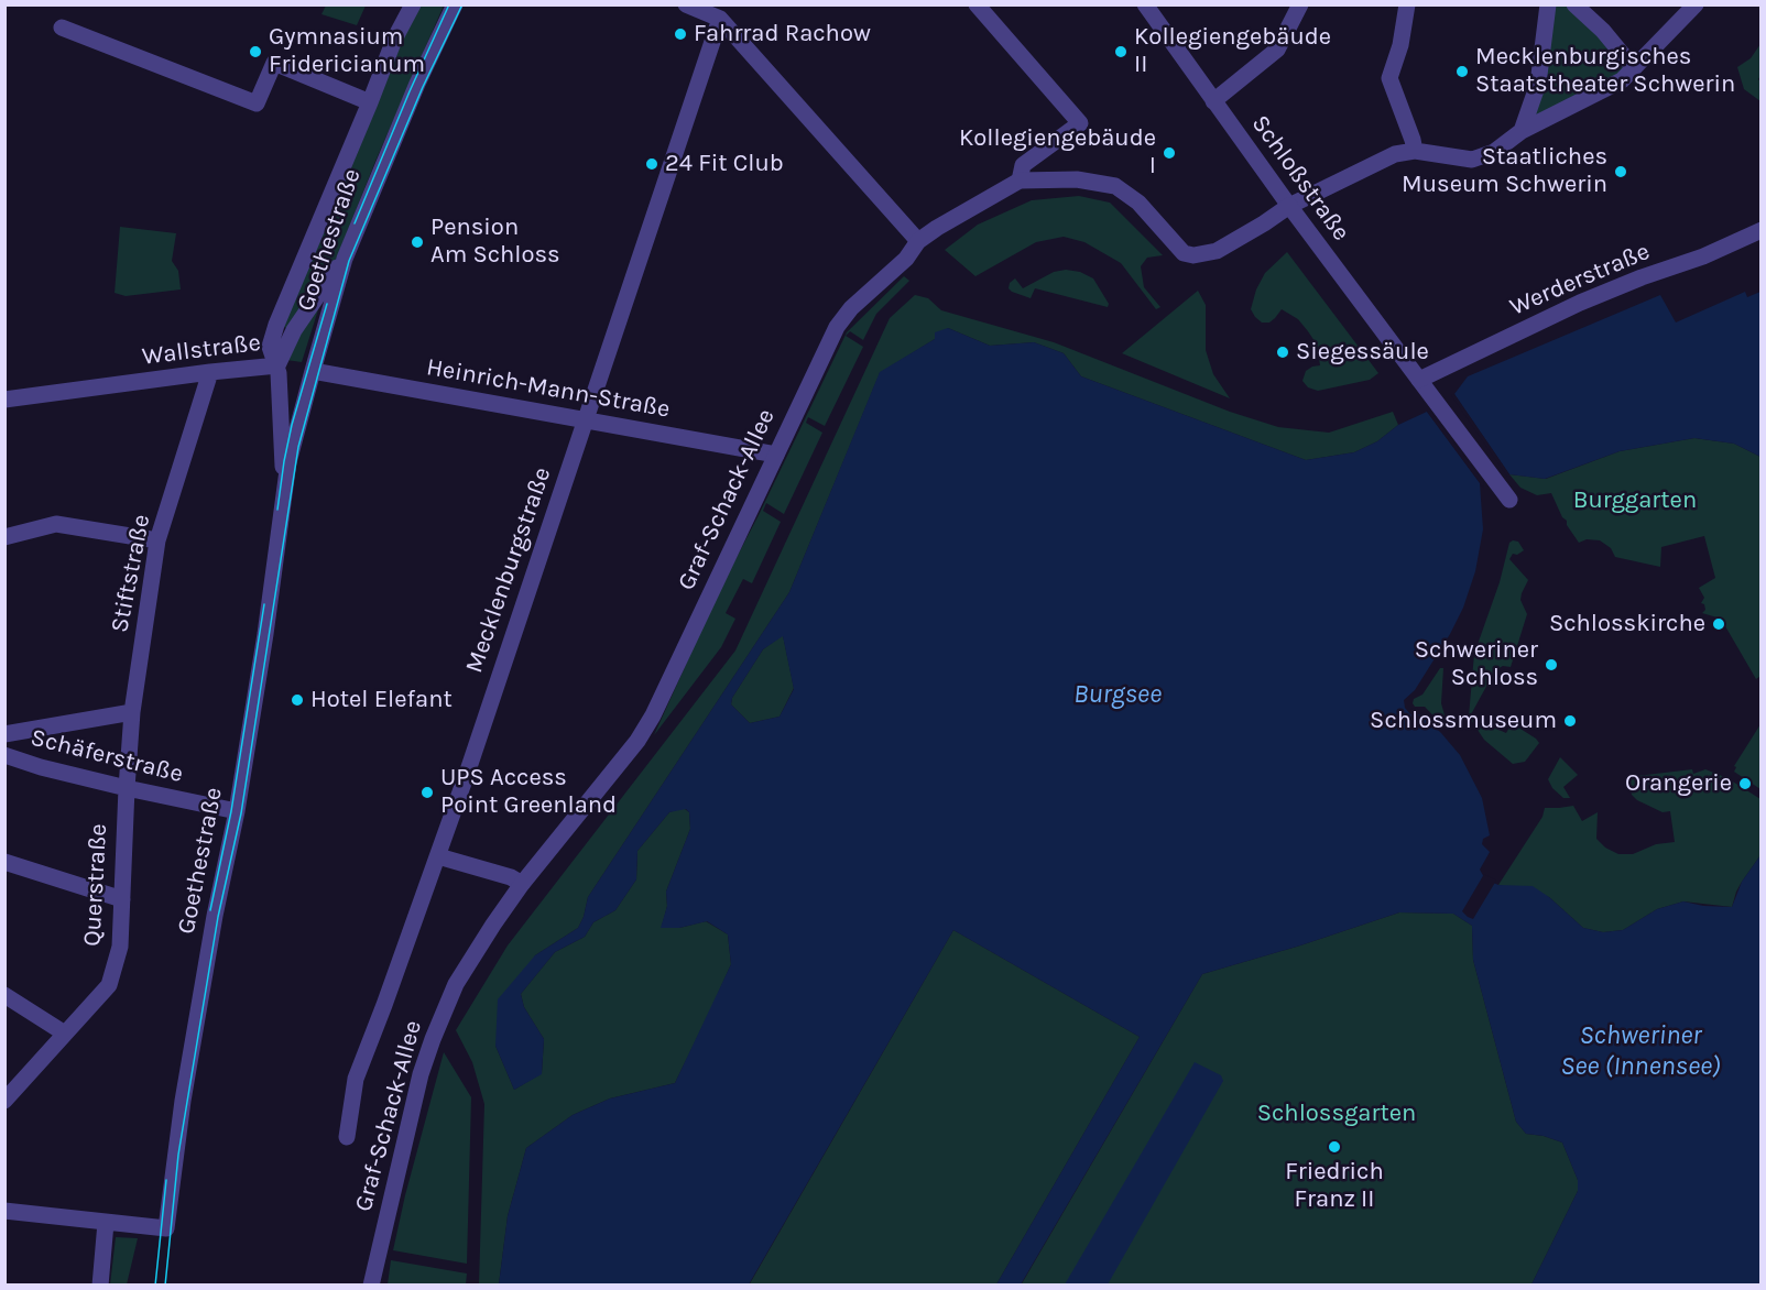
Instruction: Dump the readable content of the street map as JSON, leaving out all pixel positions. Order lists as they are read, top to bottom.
{
  "streets": {
    "street": [
      "Schloßstraße",
      "Goethestraße",
      "Werderstraße",
      "Wallstraße",
      "Heinrich-Mann-Straße",
      "Graf-Schack-Allee",
      "Mecklenburgstraße",
      "Stiftstraße",
      "Schäferstraße",
      "Querstraße"
    ]
  },
  "crossings": [
    ["Schloßstraße", "Werderstraße"],
    ["Schloßstraße", "Graf-Schack-Allee"],
    ["Goethestraße", "Wallstraße"],
    ["Goethestraße", "Heinrich-Mann-Straße"],
    ["Goethestraße", "Schäferstraße"],
    ["Wallstraße", "Stiftstraße"],
    ["Heinrich-Mann-Straße", "Graf-Schack-Allee"],
    ["Heinrich-Mann-Straße", "Mecklenburgstraße"],
    ["Stiftstraße", "Schäferstraße"],
    ["Stiftstraße", "Querstraße"],
    ["Schäferstraße", "Querstraße"]
  ],
  "water": ["Burgsee", "Schweriner See (Innensee)"],
  "parks": ["Burggarten", "Schlossgarten"],
  "places": [
    "Fahrrad Rachow",
    "Gymnasium Fridericianum",
    "Kollegiengebäude II",
    "Mecklenburgisches Staatstheater Schwerin",
    "Kollegiengebäude I",
    "24 Fit Club",
    "Staatliches Museum Schwerin",
    "Pension Am Schloss",
    "Siegessäule",
    "Schlosskirche",
    "Schweriner Schloss",
    "Hotel Elefant",
    "Schlossmuseum",
    "Orangerie",
    "UPS Access Point Greenland",
    "Friedrich Franz II"
  ]
}
